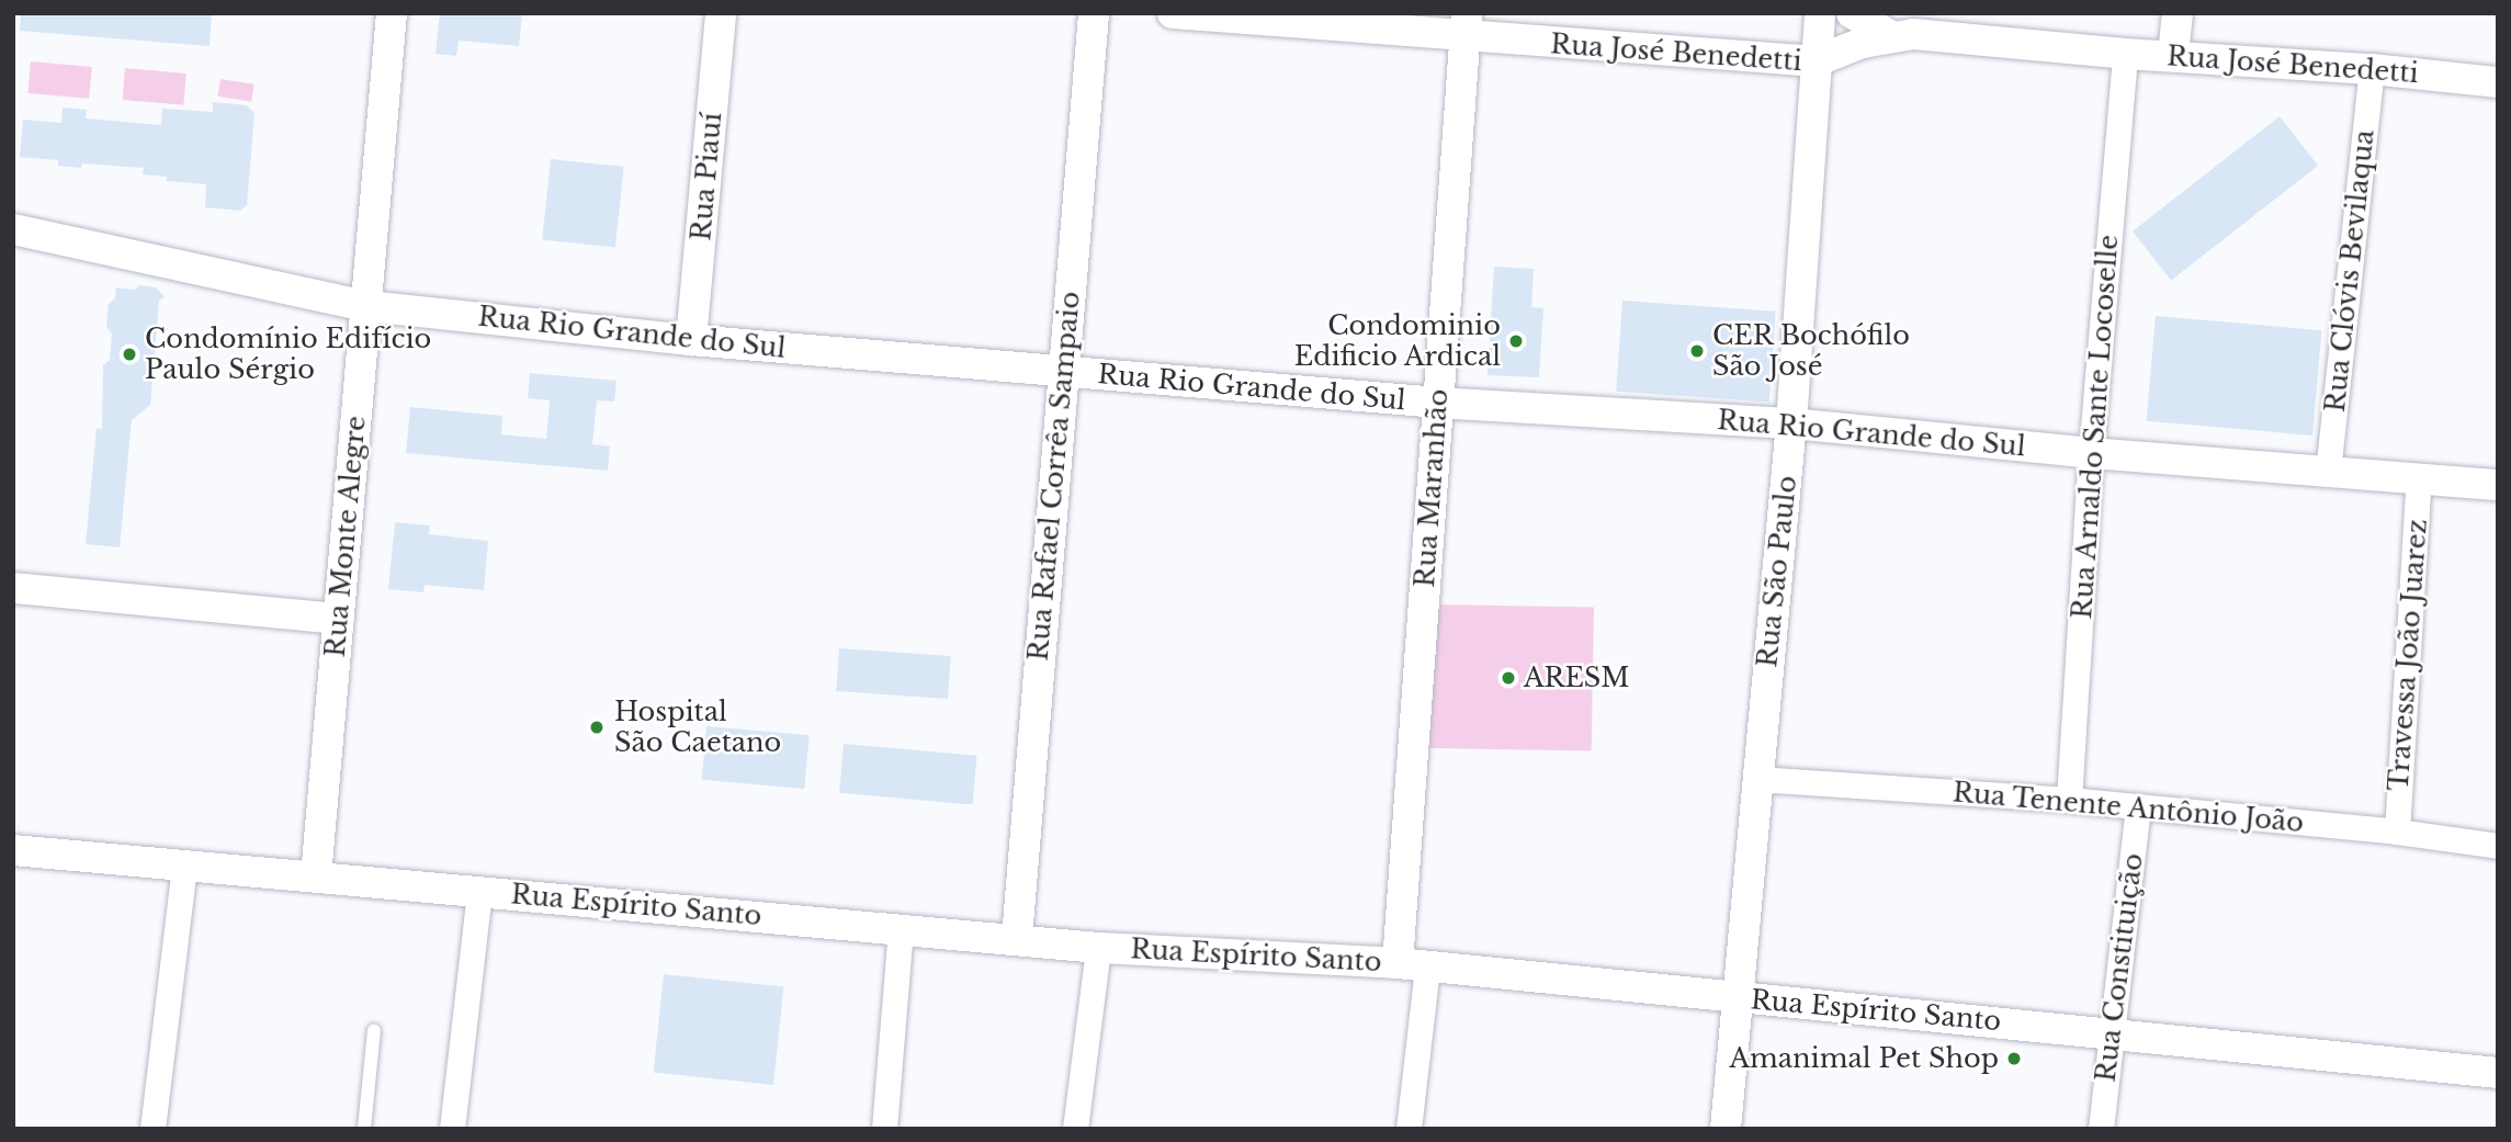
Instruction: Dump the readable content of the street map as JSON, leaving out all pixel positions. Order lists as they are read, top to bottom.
{
  "streets": {
    "street": [
      "Rua José Benedetti",
      "Rua Piauí",
      "Rua Clóvis Bevilaqua",
      "Rua Rio Grande do Sul",
      "Rua Arnaldo Sante Locoselle",
      "Rua Rafael Corrêa Sampaio",
      "Rua Maranhão",
      "Rua Monte Alegre",
      "Rua São Paulo",
      "Travessa João Juarez",
      "Rua Tenente Antônio João",
      "Rua Espírito Santo",
      "Rua Constituição"
    ]
  },
  "crossings": [
    ["Rua José Benedetti", "Rua Clóvis Bevilaqua"],
    ["Rua José Benedetti", "Rua Arnaldo Sante Locoselle"],
    ["Rua José Benedetti", "Rua Maranhão"],
    ["Rua José Benedetti", "Rua São Paulo"],
    ["Rua Piauí", "Rua Rio Grande do Sul"],
    ["Rua Clóvis Bevilaqua", "Rua Rio Grande do Sul"],
    ["Rua Rio Grande do Sul", "Rua Arnaldo Sante Locoselle"],
    ["Rua Rio Grande do Sul", "Rua Rafael Corrêa Sampaio"],
    ["Rua Rio Grande do Sul", "Rua Maranhão"],
    ["Rua Rio Grande do Sul", "Rua Monte Alegre"],
    ["Rua Rio Grande do Sul", "Rua São Paulo"],
    ["Rua Rio Grande do Sul", "Travessa João Juarez"],
    ["Rua Arnaldo Sante Locoselle", "Rua Tenente Antônio João"],
    ["Rua Rafael Corrêa Sampaio", "Rua Espírito Santo"],
    ["Rua Maranhão", "Rua Espírito Santo"],
    ["Rua Monte Alegre", "Rua Espírito Santo"],
    ["Rua São Paulo", "Rua Tenente Antônio João"],
    ["Rua São Paulo", "Rua Espírito Santo"],
    ["Travessa João Juarez", "Rua Tenente Antônio João"],
    ["Rua Tenente Antônio João", "Rua Constituição"],
    ["Rua Espírito Santo", "Rua Constituição"]
  ],
  "places": [
    "Condominio Edificio Ardical",
    "CER Bochófilo São José",
    "Condomínio Edifício Paulo Sérgio",
    "ARESM",
    "Hospital São Caetano",
    "Amanimal Pet Shop"
  ]
}
